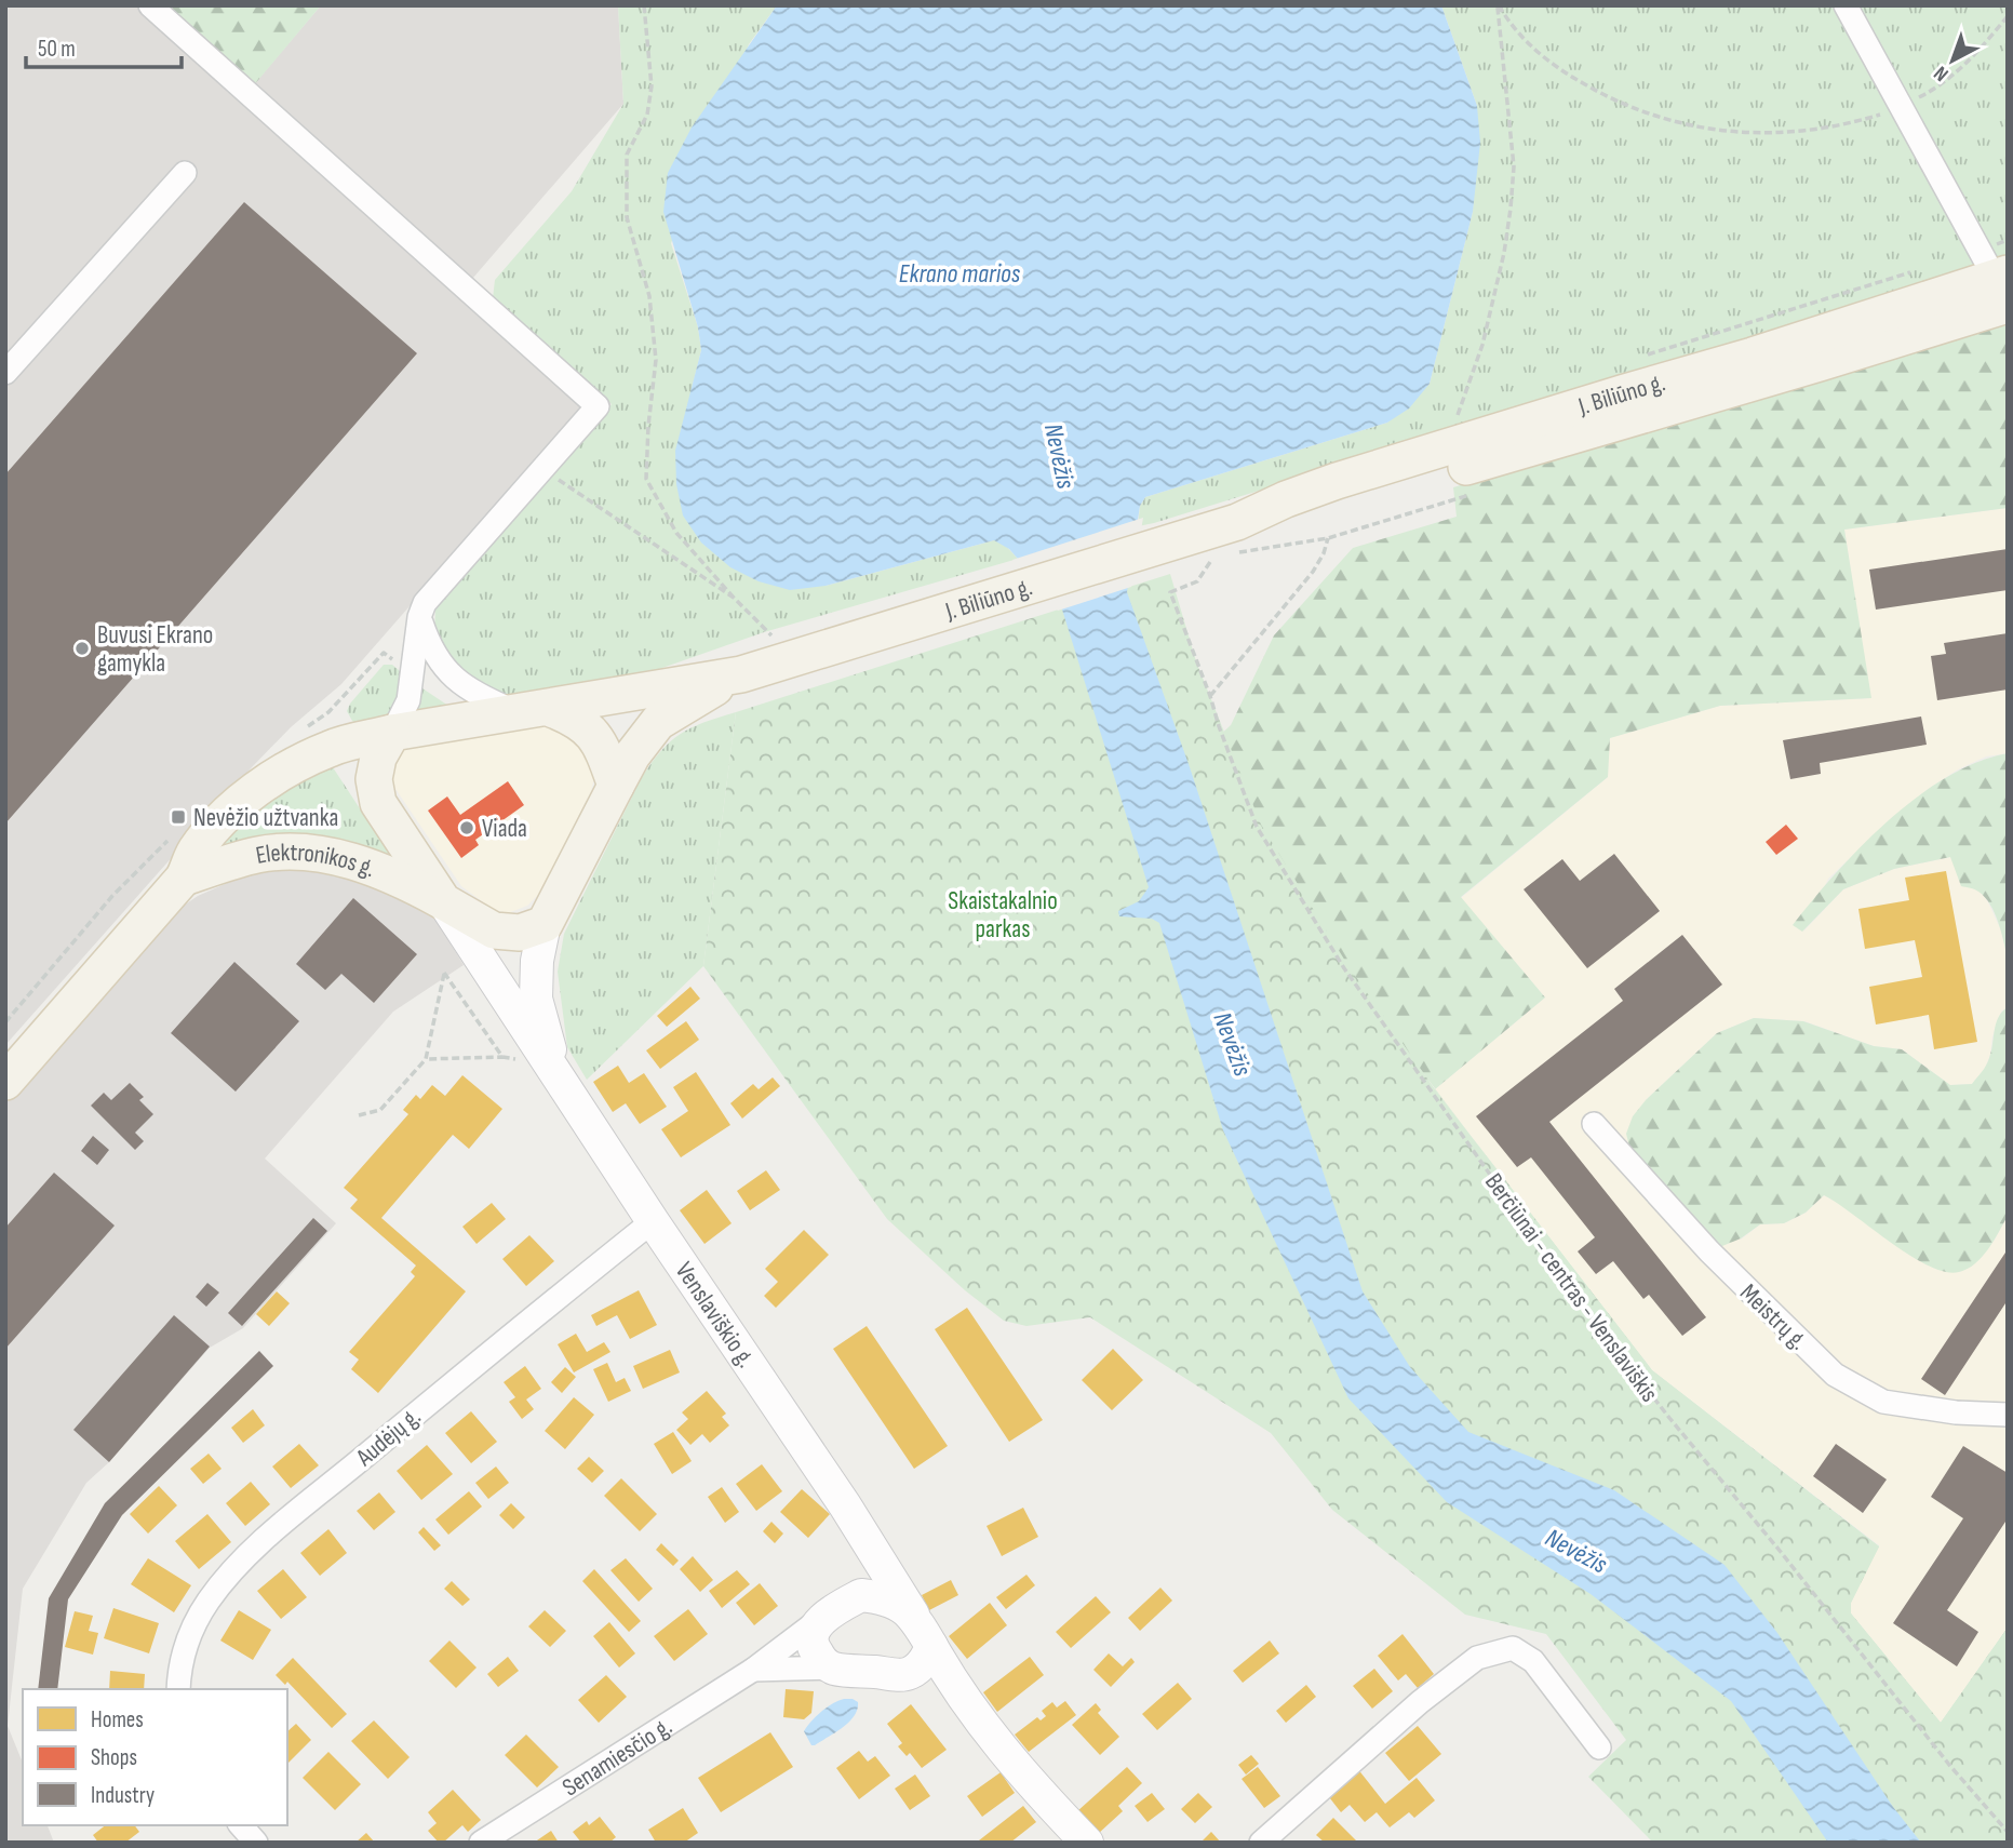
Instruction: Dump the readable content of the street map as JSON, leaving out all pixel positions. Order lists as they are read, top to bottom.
{
  "streets": {
    "main road": ["J. Biliūno g.", "Elektronikos g.", "Venslaviškio g."],
    "street": ["Meistrų g.", "Audėjų g.", "Senamiesčio g."],
    "path": ["Berčiūnai - centras - Venslaviškis"]
  },
  "crossings": [
    ["J. Biliūno g.", "Elektronikos g."],
    ["J. Biliūno g.", "Venslaviškio g."],
    ["Elektronikos g.", "Venslaviškio g."],
    ["Venslaviškio g.", "Audėjų g."],
    ["Venslaviškio g.", "Senamiesčio g."]
  ],
  "water": ["Ekrano marios", "Nevėžis"],
  "parks": ["Skaistakalnio parkas"],
  "places": {
    "other": ["Buvusi Ekrano gamykla", "Viada"],
    "transit": ["Nevėžio užtvanka"]
  },
  "legend": ["Homes", "Shops", "Industry"],
  "scale_bar": "50 m",
  "north": "bottom left"
}
